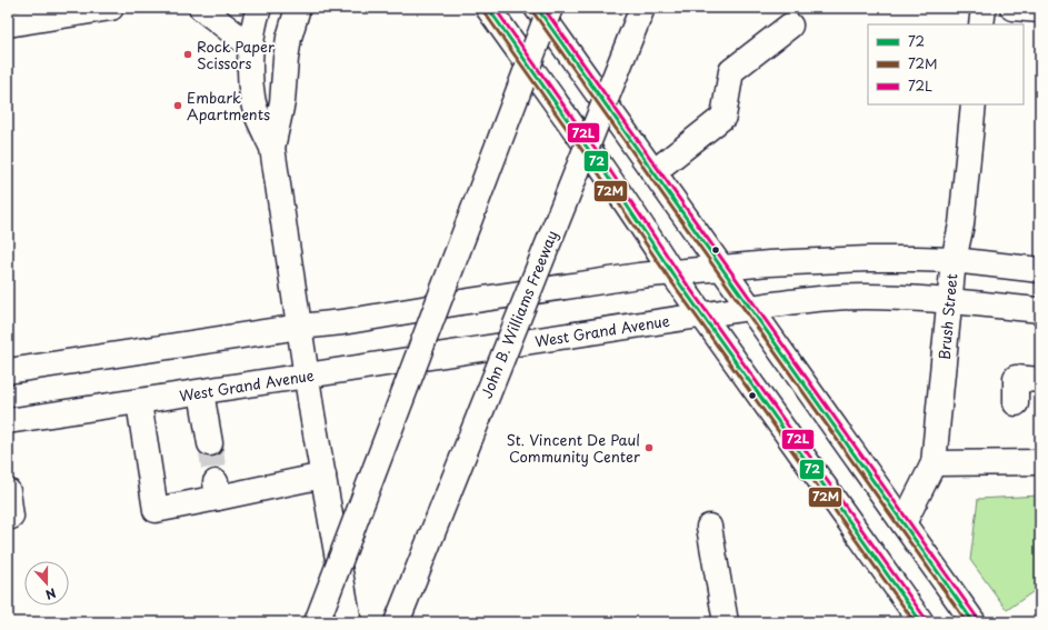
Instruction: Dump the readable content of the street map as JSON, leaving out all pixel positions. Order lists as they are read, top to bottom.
{
  "streets": {
    "main road": ["John B. Williams Freeway", "Brush Street", "West Grand Avenue"]
  },
  "crossings": [
    ["Brush Street", "West Grand Avenue"]
  ],
  "places": ["Rock Paper Scissors", "Embark Apartments", "St. Vincent De Paul Community Center"],
  "lines": ["transit line 72", "transit line 72L", "transit line 72M"],
  "legend": ["72", "72M", "72L"],
  "north": "bottom"
}
